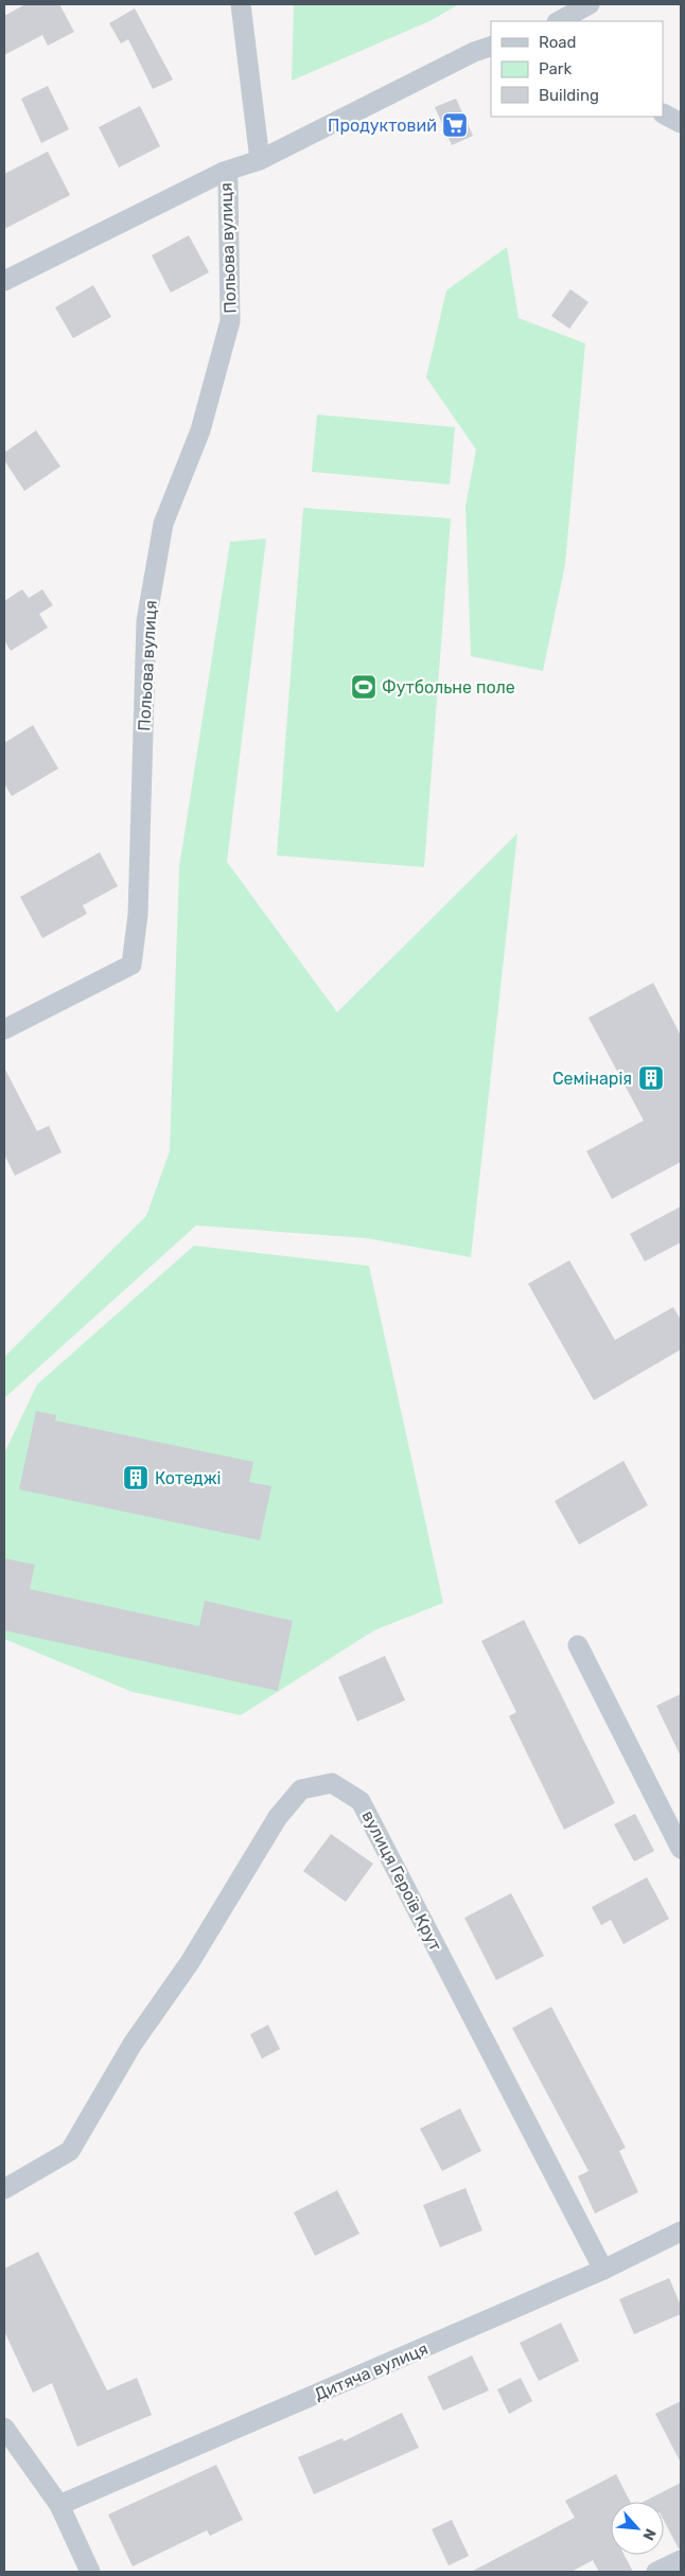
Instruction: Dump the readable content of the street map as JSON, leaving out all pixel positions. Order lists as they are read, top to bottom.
{
  "streets": {
    "street": ["Польова вулиця", "вулиця Героїв Крут", "Дитяча вулиця"]
  },
  "crossings": [
    ["вулиця Героїв Крут", "Дитяча вулиця"]
  ],
  "places": {
    "supermarket": ["Продуктовий"],
    "sports": ["Футбольне поле"],
    "building": ["Семінарія", "Котеджі"]
  },
  "legend": ["Road", "Park", "Building"],
  "north": "bottom right"
}
